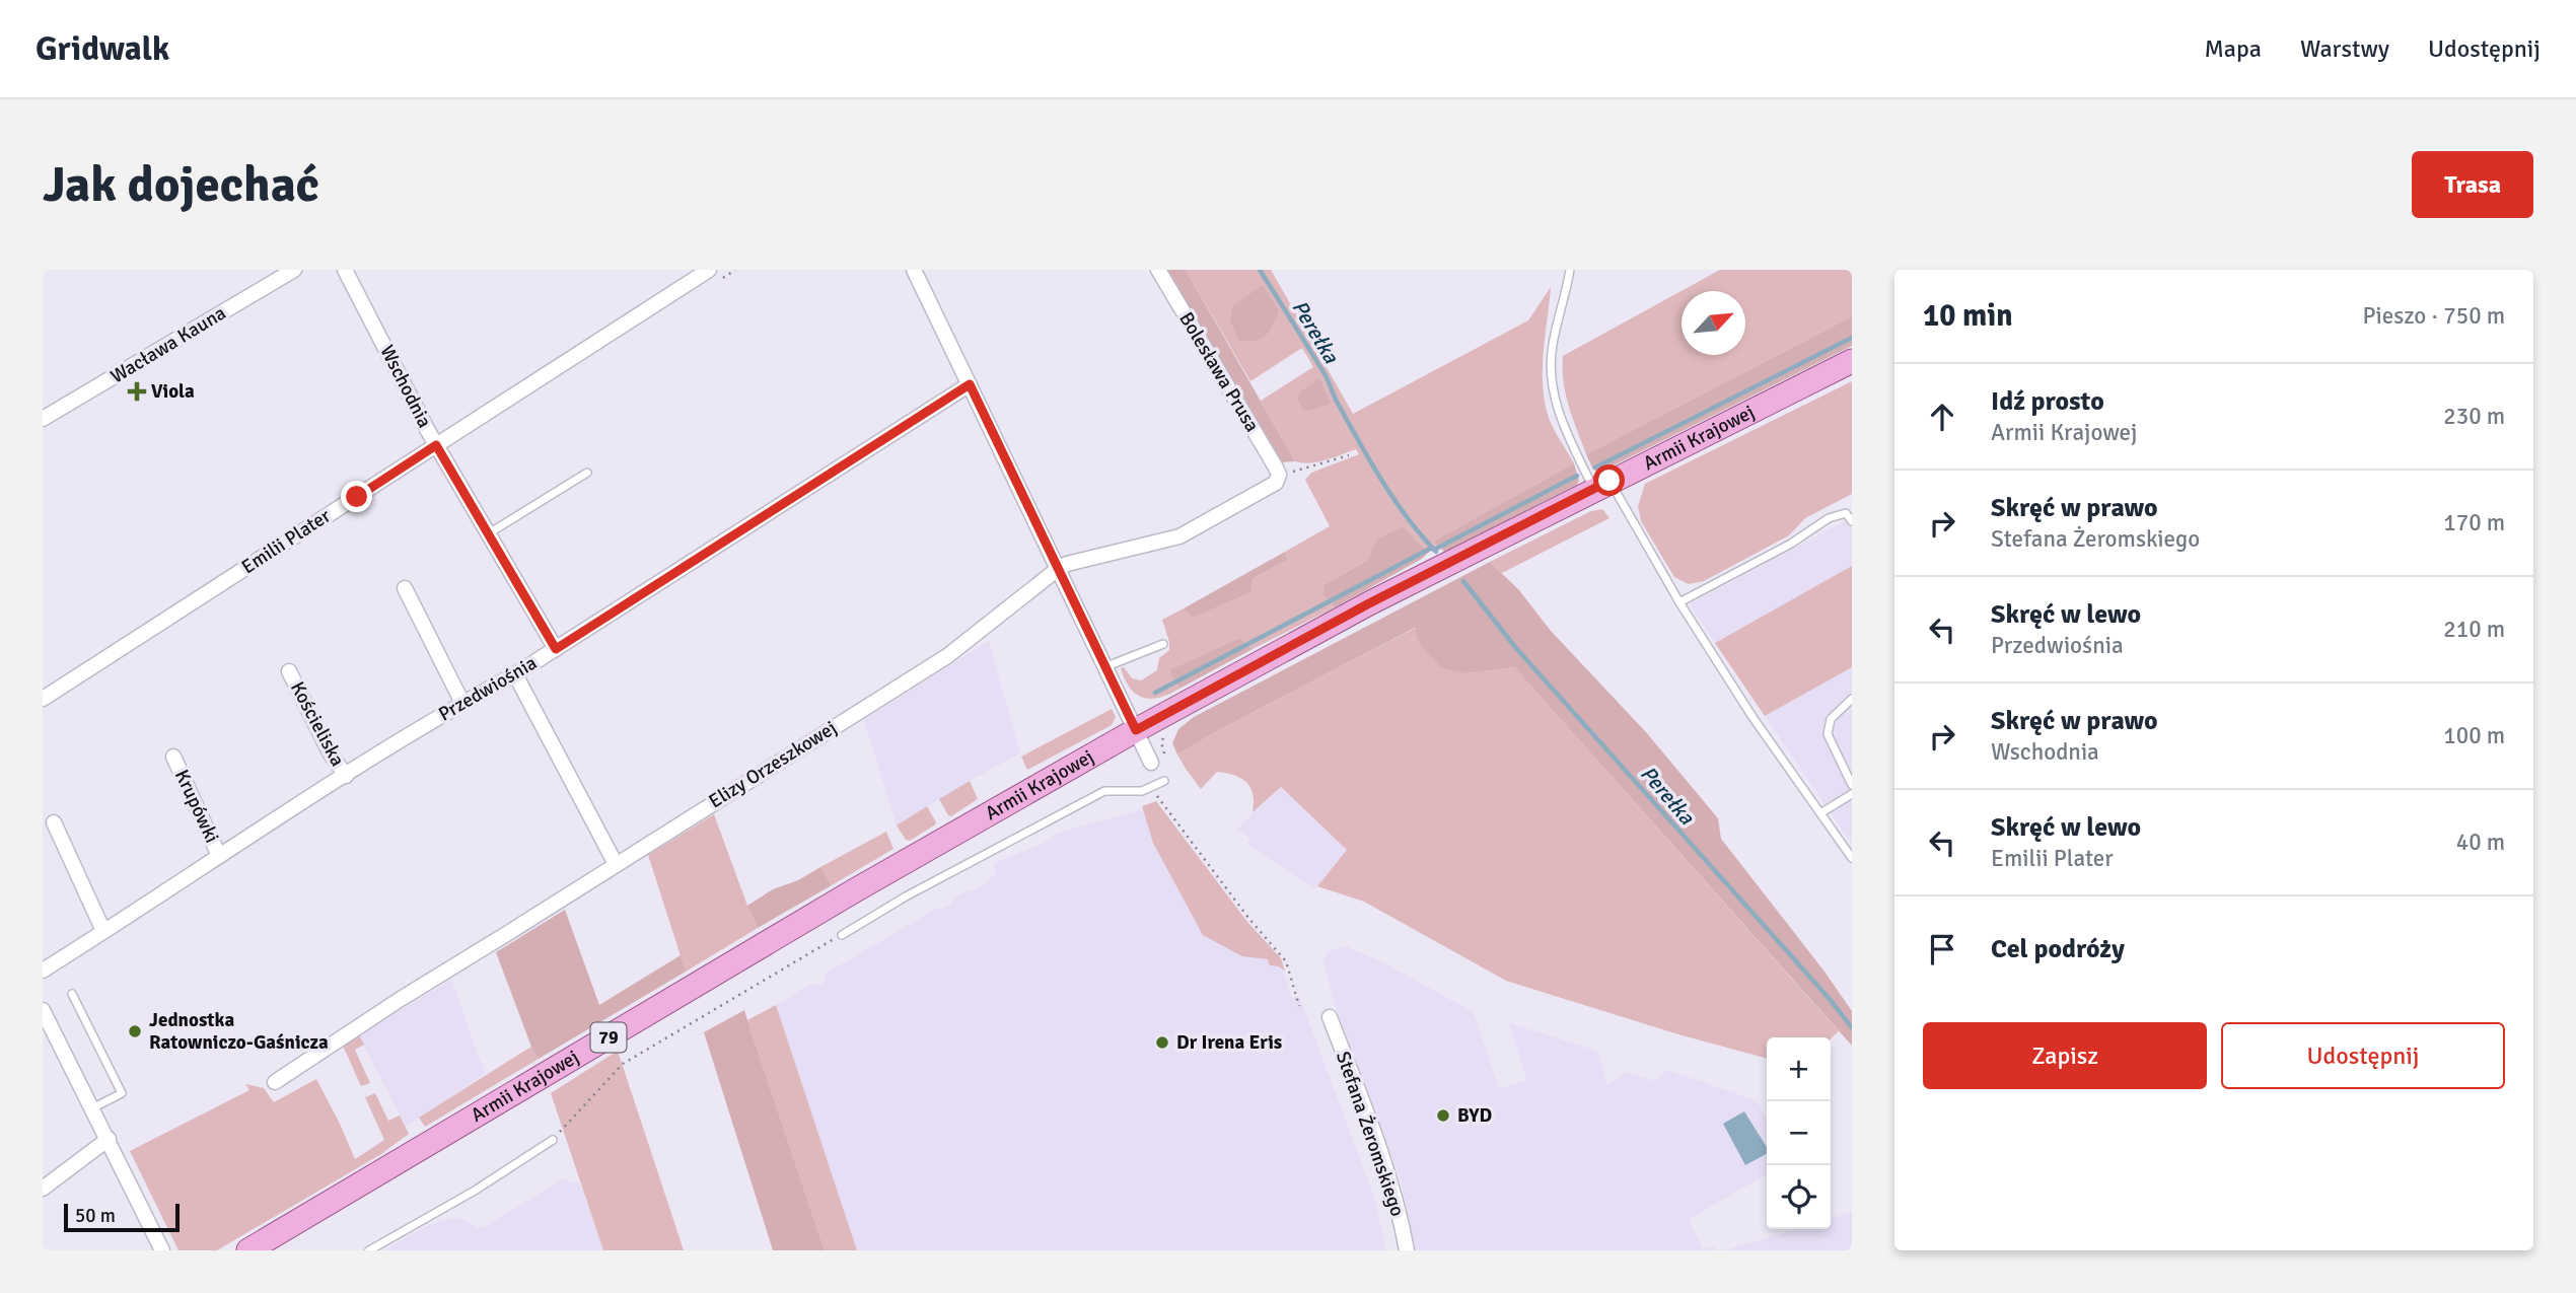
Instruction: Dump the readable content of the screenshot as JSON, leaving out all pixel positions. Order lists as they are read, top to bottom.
{
  "streets": {
    "main road": ["Armii Krajowej", "79"],
    "street": [
      "Wacława Kauna",
      "Bolesława Prusa",
      "Wschodnia",
      "Emilii Plater",
      "Przedwiośnia",
      "Kościeliska",
      "Elizy Orzeszkowej",
      "Krupówki",
      "Stefana Żeromskiego"
    ]
  },
  "crossings": [
    ["Bolesława Prusa", "Elizy Orzeszkowej"],
    ["Wschodnia", "Emilii Plater"],
    ["Wschodnia", "Przedwiośnia"],
    ["Przedwiośnia", "Kościeliska"],
    ["Przedwiośnia", "Krupówki"]
  ],
  "water": ["Perełka"],
  "places": {
    "health": ["Viola"],
    "other": ["Jednostka Ratowniczo-Gaśnicza", "Dr Irena Eris", "BYD"]
  },
  "scale_bar": "50 m",
  "north": "top right",
  "page": {
    "header": "Gridwalk",
    "nav": ["Mapa", "Warstwy", "Udostępnij"],
    "buttons": [
      "Trasa",
      ["Zapisz", "Udostępnij"]
    ],
    "title": "Jak dojechać",
    "heading": ["10 min", "Pieszo · 750 m"],
    "list": [
      ["Idź prosto", "Armii Krajowej", "230 m"],
      ["Skręć w prawo", "Stefana Żeromskiego", "170 m"],
      ["Skręć w lewo", "Przedwiośnia", "210 m"],
      ["Skręć w prawo", "Wschodnia", "100 m"],
      ["Skręć w lewo", "Emilii Plater", "40 m"],
      "Cel podróży"
    ],
    "map_buttons": ["+", "−"],
    "scale": "50 m"
  }
}
